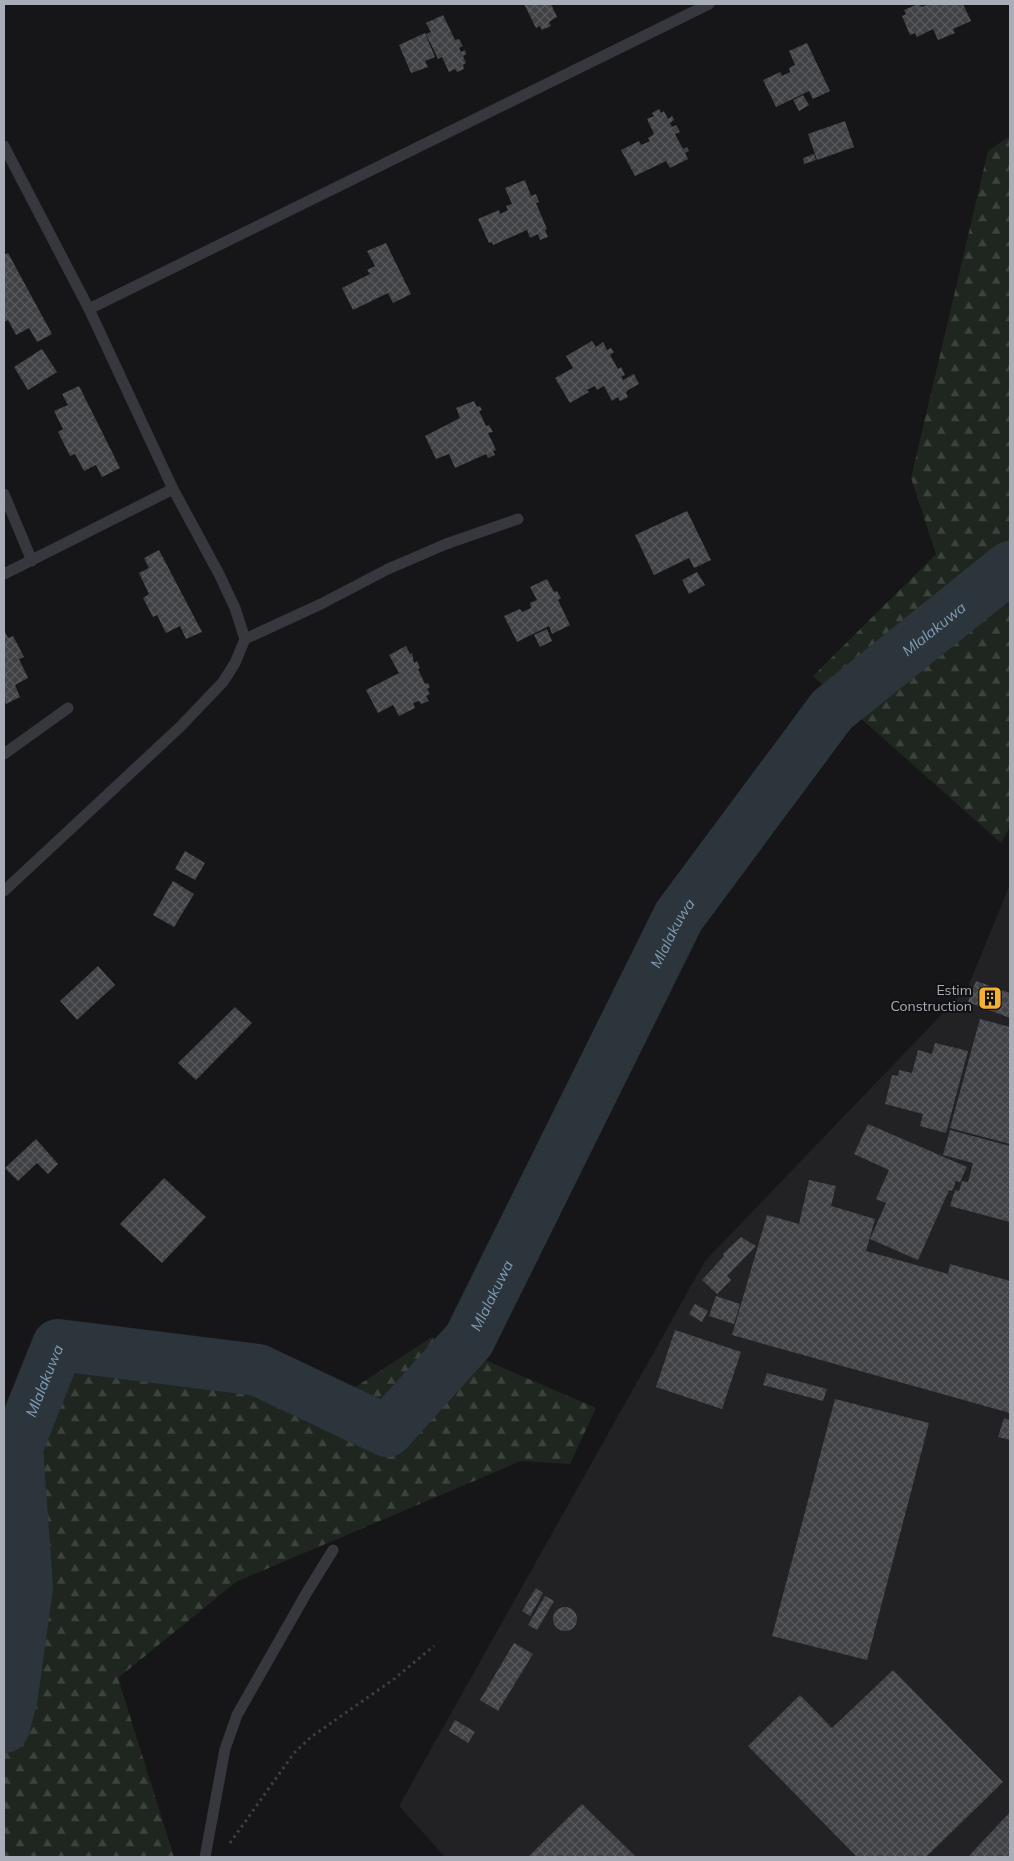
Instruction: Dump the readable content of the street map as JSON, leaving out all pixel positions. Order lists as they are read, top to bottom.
{
  "water": ["Mlalakuwa"],
  "places": {
    "building": ["Estim Construction"]
  }
}
